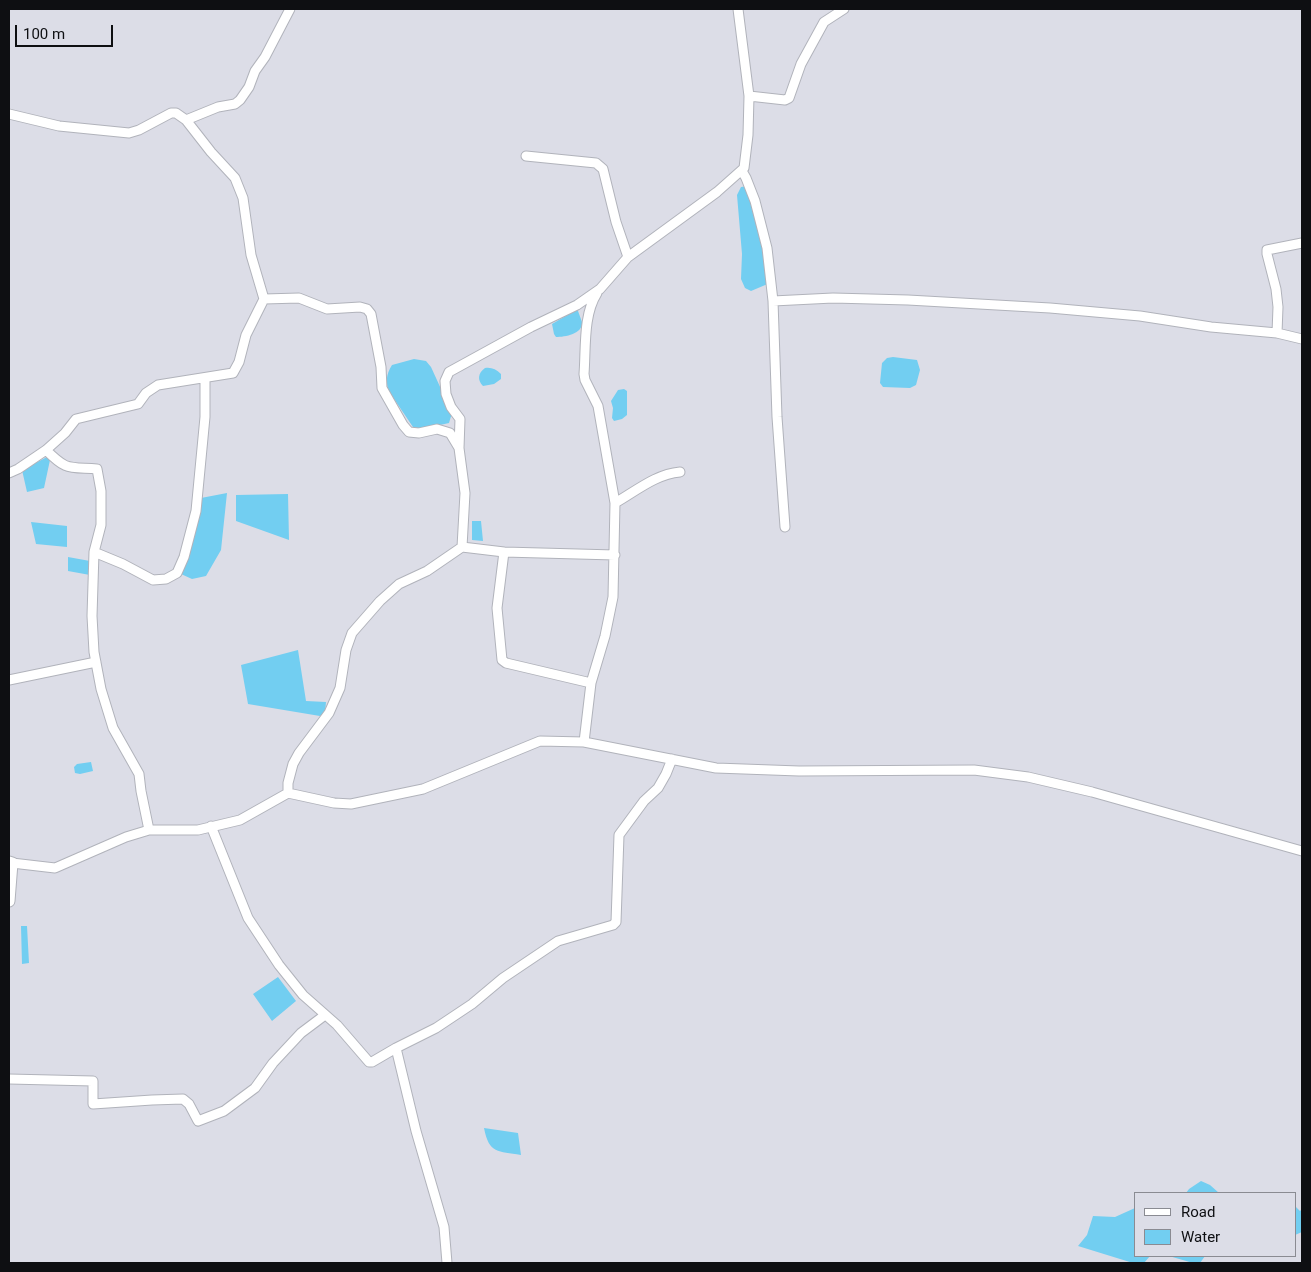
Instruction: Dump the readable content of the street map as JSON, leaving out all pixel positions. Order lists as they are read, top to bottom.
{
  "legend": ["Road", "Water"],
  "scale_bar": "100 m"
}
